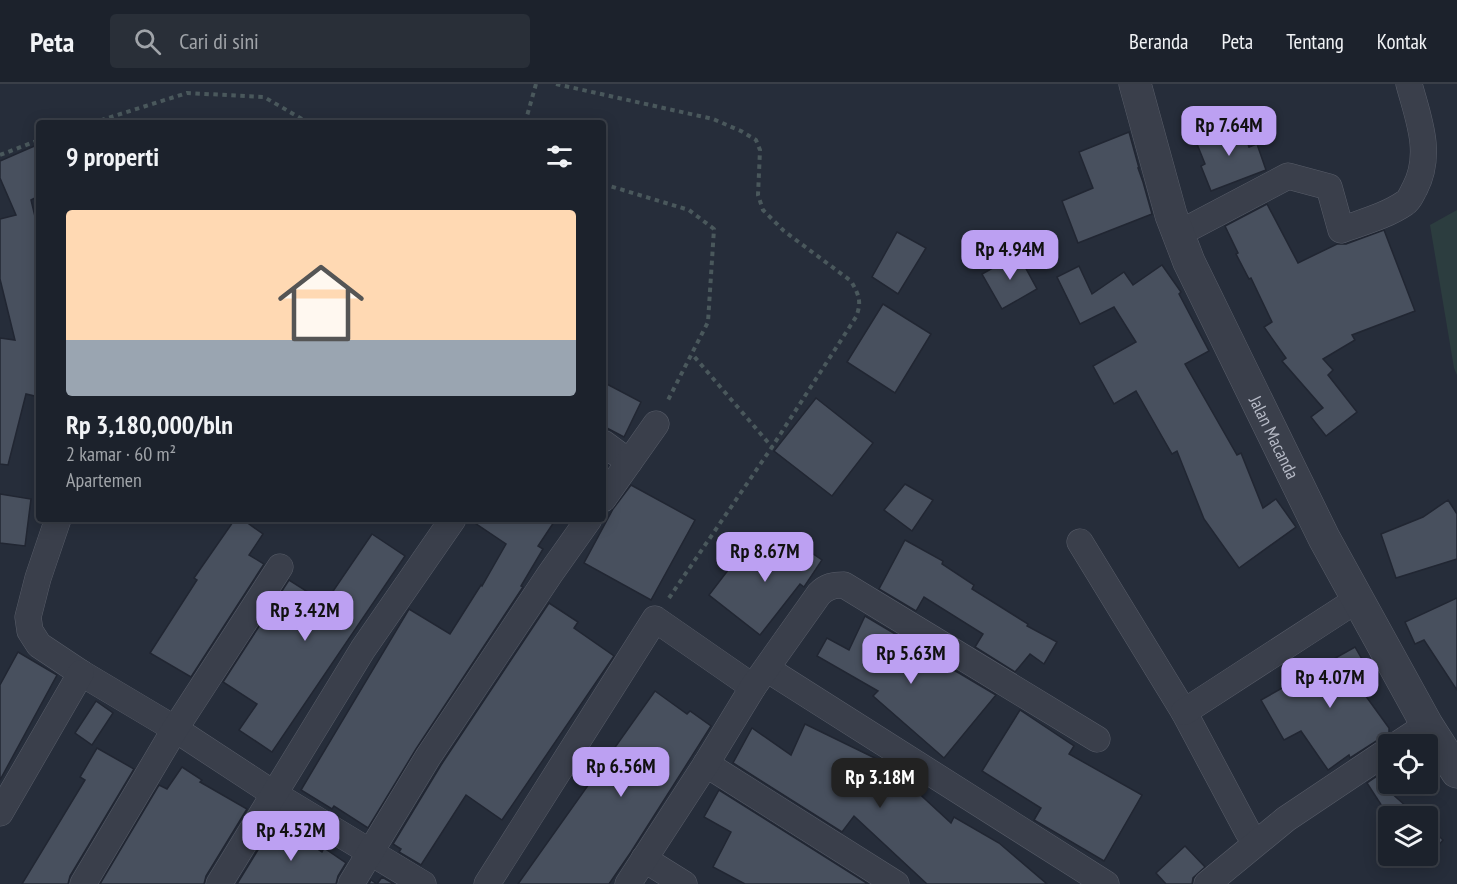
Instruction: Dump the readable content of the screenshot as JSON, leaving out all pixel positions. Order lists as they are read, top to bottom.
{
  "streets": {
    "street": ["Jalan Macanda"]
  },
  "page": {
    "header": "Peta",
    "search": "Cari di sini",
    "nav": [
      "Beranda",
      "Peta",
      "Tentang",
      "Kontak"
    ],
    "price": [
      "Rp 7.64M",
      "Rp 4.94M",
      "Rp 8.67M",
      "Rp 3.42M",
      "Rp 5.63M",
      "Rp 4.07M",
      "Rp 6.56M",
      "Rp 3.18M",
      "Rp 4.52M"
    ],
    "heading": "9 properti",
    "list": [
      {
        "name": "Rp 3,180,000/bln",
        "note": "2 kamar · 60 m² · Apartemen"
      }
    ]
  }
}
